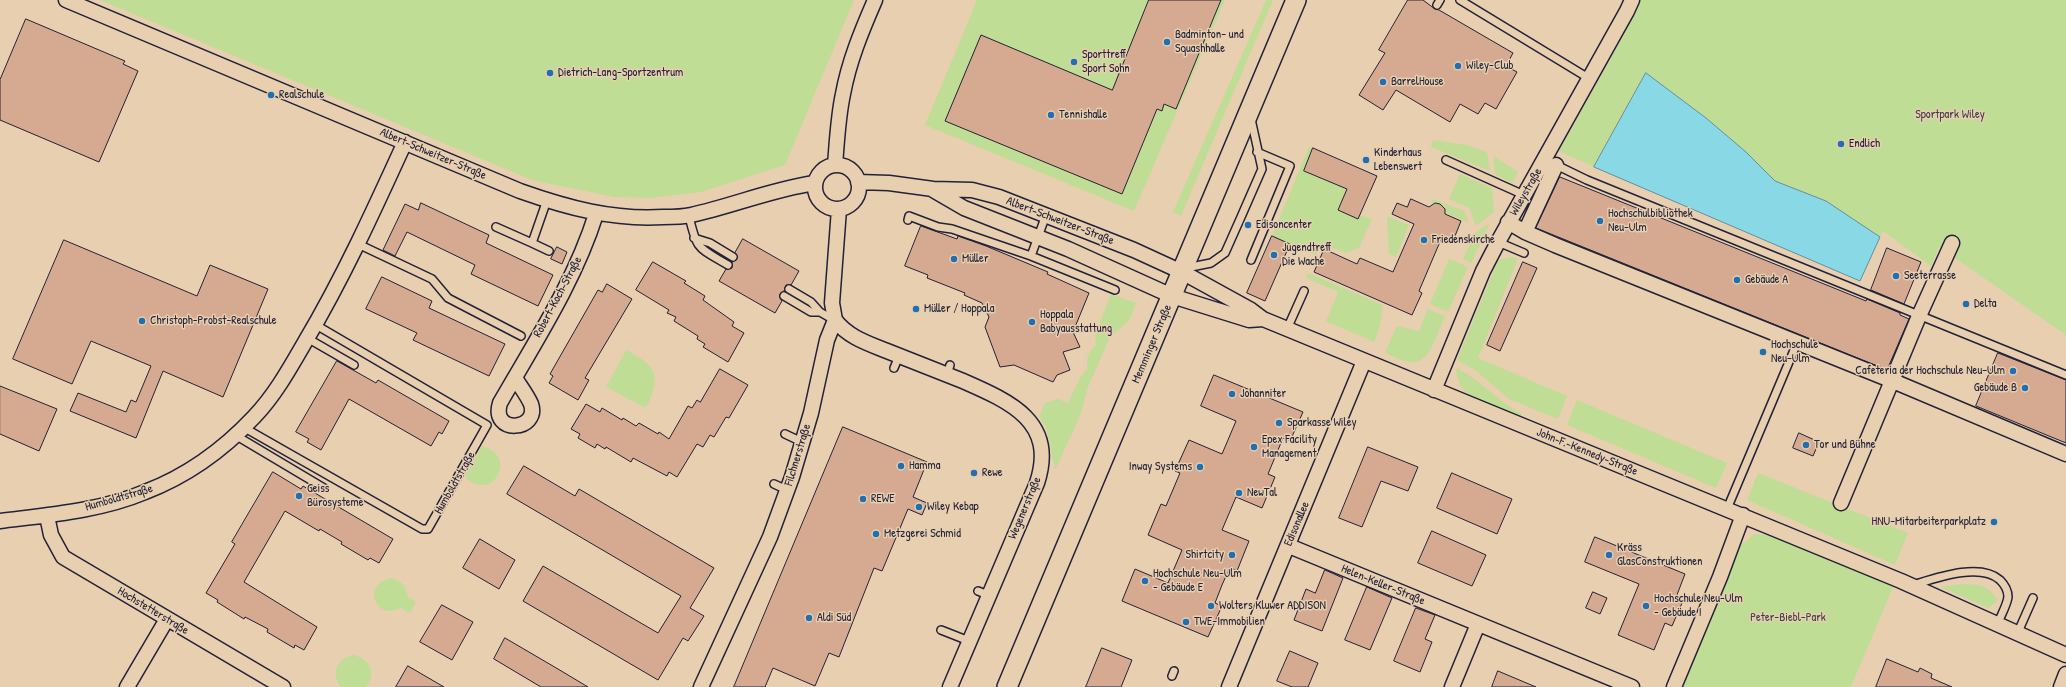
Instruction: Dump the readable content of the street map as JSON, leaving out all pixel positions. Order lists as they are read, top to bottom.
{
  "streets": {
    "main road": ["Memminger Straße"],
    "street": [
      "Albert-Schweitzer-Straße",
      "Wileystraße",
      "Robert-Koch-Straße",
      "John-F.-Kennedy-Straße",
      "Filchnerstraße",
      "Humboldtstraße",
      "Wegenerstraße",
      "Edisonallee",
      "Helen-Keller-Straße",
      "Hochstetterstraße"
    ]
  },
  "crossings": [
    ["Albert-Schweitzer-Straße", "Robert-Koch-Straße"],
    ["Albert-Schweitzer-Straße", "Memminger Straße"],
    ["Albert-Schweitzer-Straße", "John-F.-Kennedy-Straße"],
    ["Albert-Schweitzer-Straße", "Filchnerstraße"],
    ["Albert-Schweitzer-Straße", "Humboldtstraße"],
    ["Wileystraße", "John-F.-Kennedy-Straße"],
    ["Memminger Straße", "John-F.-Kennedy-Straße"],
    ["John-F.-Kennedy-Straße", "Edisonallee"],
    ["Filchnerstraße", "Wegenerstraße"],
    ["Humboldtstraße", "Hochstetterstraße"],
    ["Edisonallee", "Helen-Keller-Straße"]
  ],
  "parks": ["Sportpark Wiley", "Peter-Biebl-Park"],
  "places": [
    "Badminton- und Squashhalle",
    "Sporttreff Sport Sohn",
    "Wiley-Club",
    "Dietrich-Lang-Sportzentrum",
    "BarrelHouse",
    "Realschule",
    "Tennishalle",
    "Endlich",
    "Kinderhaus Lebenswert",
    "Hochschulbibliothek Neu-Ulm",
    "Edisoncenter",
    "Friedenskirche",
    "Jugendtreff Die Wache",
    "Müller",
    "Seeterrasse",
    "Gebäude A",
    "Delta",
    "Müller / Hoppala",
    "Christoph-Probst-Realschule",
    "Hoppala Babyausstattung",
    "Hochschule Neu-Ulm",
    "Cafeteria der Hochschule Neu-Ulm",
    "Gebäude B",
    "Johanniter",
    "Sparkasse Wiley",
    "Tor und Bühne",
    "Epex Facility Management",
    "Hamma",
    "Inway Systems",
    "Rewe",
    "NewTal",
    "Geiss Bürosysteme",
    "REWE",
    "Wiley Kebap",
    "HNU-Mitarbeiterparkplatz",
    "Metzgerei Schmid",
    "Shirtcity",
    "Kräss GlasConstruktionen",
    "Hochschule Neu-Ulm - Gebäude E",
    "Wolters Kluwer ADDISON",
    "Hochschule Neu-Ulm - Gebäude I",
    "Aldi Süd",
    "TWE-Immobilien"
  ]
}
